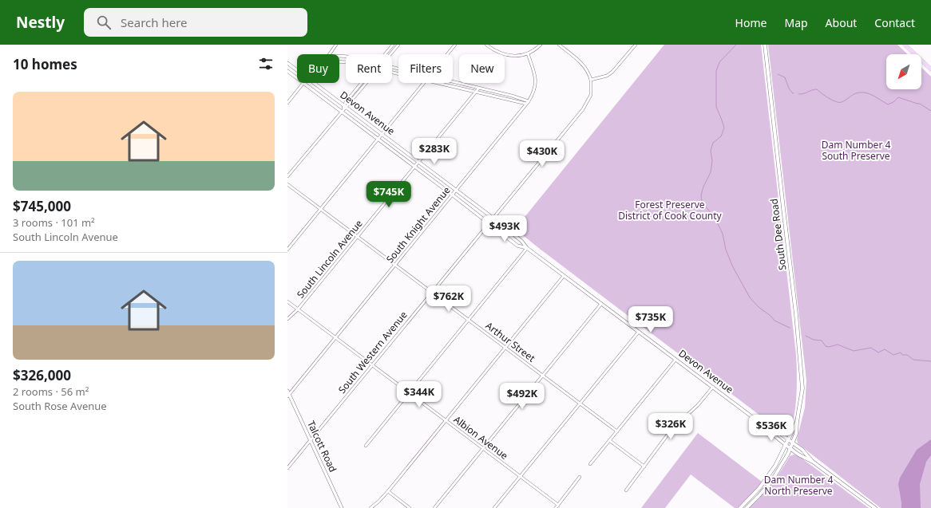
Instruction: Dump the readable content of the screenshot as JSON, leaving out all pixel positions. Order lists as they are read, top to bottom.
{
  "streets": {
    "main road": ["Devon Avenue", "South Dee Road"],
    "street": [
      "South Knight Avenue",
      "South Lincoln Avenue",
      "Arthur Street",
      "South Western Avenue",
      "Albion Avenue",
      "Talcott Road"
    ]
  },
  "crossings": [
    ["Devon Avenue", "South Knight Avenue"],
    ["Devon Avenue", "South Dee Road"],
    ["Devon Avenue", "South Lincoln Avenue"],
    ["Devon Avenue", "South Western Avenue"],
    ["South Knight Avenue", "Arthur Street"],
    ["South Knight Avenue", "Albion Avenue"],
    ["South Knight Avenue", "Talcott Road"],
    ["South Lincoln Avenue", "Arthur Street"],
    ["South Lincoln Avenue", "Albion Avenue"],
    ["Arthur Street", "South Western Avenue"],
    ["South Western Avenue", "Albion Avenue"],
    ["South Western Avenue", "Talcott Road"]
  ],
  "parks": ["Dam Number 4 South Preserve", "Forest Preserve District of Cook County", "Dam Number 4 North Preserve"],
  "north": "bottom left",
  "page": {
    "header": "Nestly",
    "search": "Search here",
    "nav": [
      "Home",
      "Map",
      "About",
      "Contact"
    ],
    "heading": "10 homes",
    "chip": [
      "Buy",
      "Rent",
      "Filters",
      "New"
    ],
    "list": [
      {
        "name": "$745,000",
        "note": "3 rooms · 101 m² · South Lincoln Avenue"
      },
      {
        "name": "$326,000",
        "note": "2 rooms · 56 m² · South Rose Avenue"
      }
    ],
    "price": [
      "$283K",
      "$430K",
      "$745K",
      "$493K",
      "$762K",
      "$735K",
      "$344K",
      "$492K",
      "$326K",
      "$536K"
    ]
  }
}
